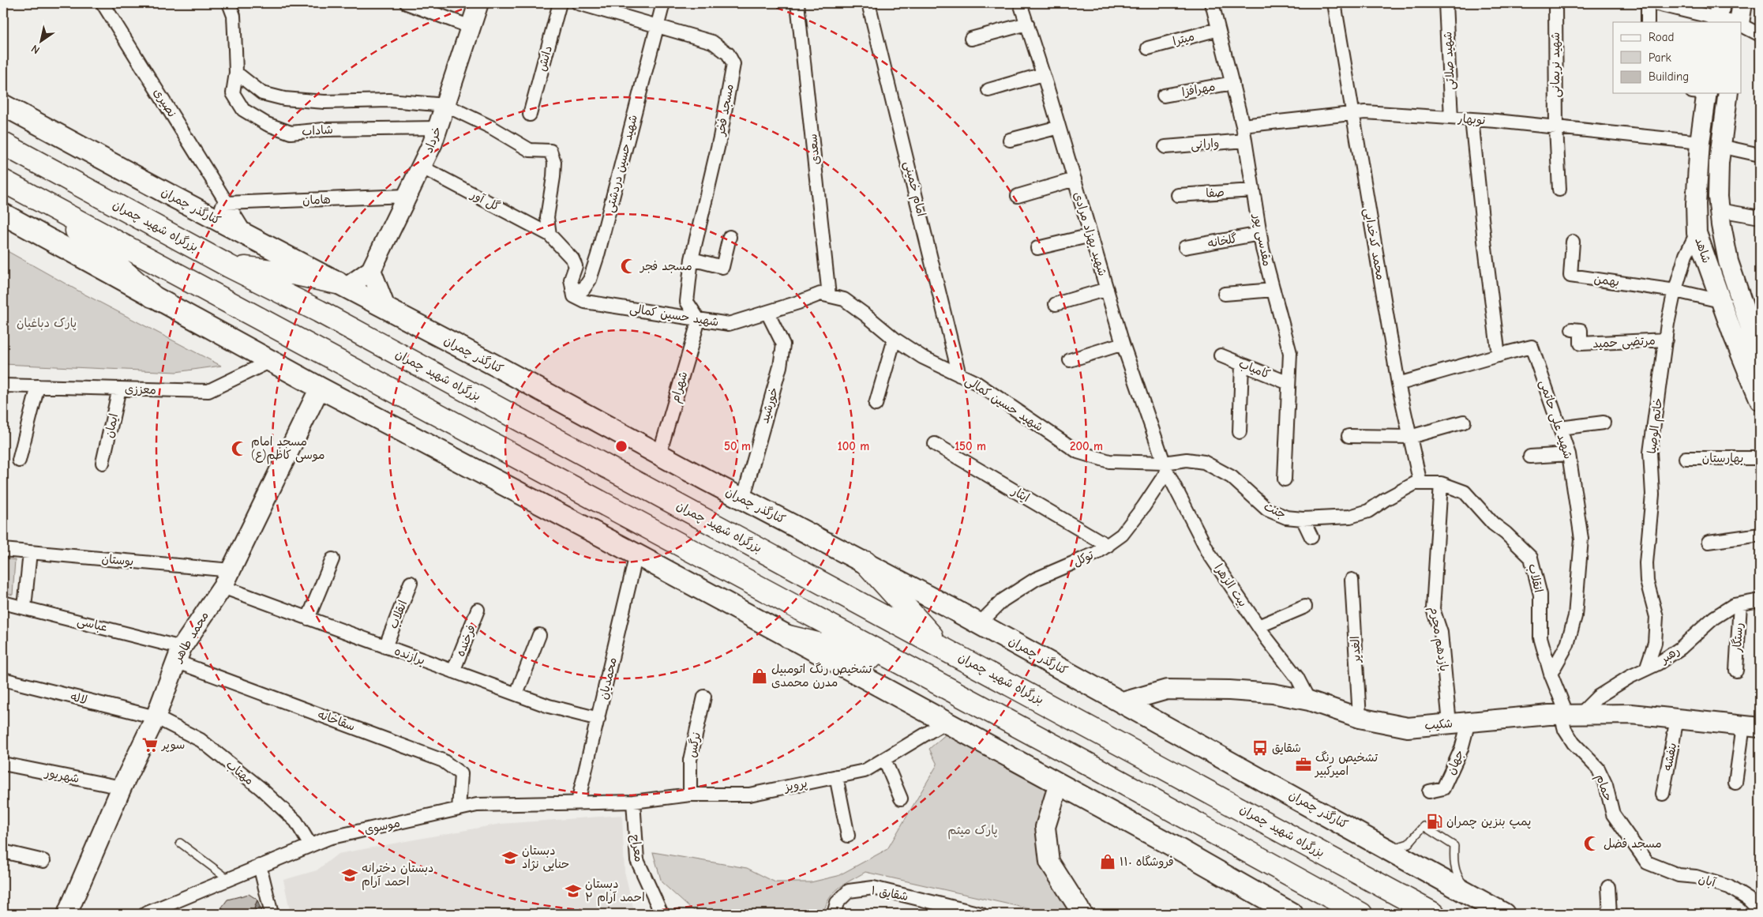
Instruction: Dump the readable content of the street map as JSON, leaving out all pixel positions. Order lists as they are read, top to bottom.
{
  "streets": {
    "highway": ["بزرگراه شهید چمران"],
    "main road": [
      "خرداد",
      "کنارگذر چمران",
      "شاهد",
      "محمد طاهر",
      "شکیب"
    ],
    "street": [
      "میترا",
      "دانش",
      "شهید صلاتی",
      "شهید نریمانی",
      "مهرافزا",
      "نصیری",
      "مسجد فخر",
      "نوبهار",
      "شاداب",
      "وارانی",
      "سعدی",
      "شهید حسین دردشتی",
      "امام خمینی",
      "صفا",
      "هامان",
      "گل آور",
      "شهید بهزاد مرادی",
      "مقدسی پور",
      "گلخانه",
      "محمد کدخدایی",
      "بهمن",
      "شهید حسین کمالی",
      "مرتضی حمید",
      "کامیاب",
      "شهرام",
      "معززی",
      "خورشید",
      "شهید علی حاتمی",
      "ایمان",
      "خاتم الوصیا",
      "بهارستان",
      "ایثار",
      "جنت",
      "توکل",
      "بوستان",
      "انقلاب",
      "بیت الزهرا",
      "عباسی",
      "رستگار",
      "یازدهم محرم",
      "فرخنده",
      "الغدیر",
      "رهبر",
      "برازنده",
      "محمدیان",
      "لاله",
      "سقاخانه",
      "نرگس",
      "بنفشه",
      "جهان",
      "مهتاب",
      "شهریور",
      "پرویز",
      "حمام",
      "موسوی",
      "معراج",
      "آبان",
      "شقایق ۱"
    ]
  },
  "crossings": [
    ["میترا", "مقدسی پور"],
    ["شهید صلاتی", "نوبهار"],
    ["شهید نریمانی", "نوبهار"],
    ["مهرافزا", "مقدسی پور"],
    ["نصیری", "هامان"],
    ["نصیری", "کنارگذر چمران"],
    ["مسجد فخر", "شهید حسین دردشتی"],
    ["مسجد فخر", "شهید حسین کمالی"],
    ["مسجد فخر", "شهرام"],
    ["نوبهار", "مقدسی پور"],
    ["نوبهار", "محمد کدخدایی"],
    ["نوبهار", "شاهد"],
    ["شاداب", "خرداد"],
    ["خرداد", "هامان"],
    ["خرداد", "گل آور"],
    ["وارانی", "مقدسی پور"],
    ["سعدی", "شهید حسین کمالی"],
    ["شهید حسین دردشتی", "شهید حسین کمالی"],
    ["امام خمینی", "شهید حسین کمالی"],
    ["صفا", "مقدسی پور"],
    ["کنارگذر چمران", "شهرام"],
    ["کنارگذر چمران", "خورشید"],
    ["کنارگذر چمران", "توکل"],
    ["کنارگذر چمران", "شکیب"],
    ["شهید بهزاد مرادی", "شهید حسین کمالی"],
    ["شهید بهزاد مرادی", "جنت"],
    ["شهید بهزاد مرادی", "توکل"],
    ["شهید بهزاد مرادی", "بیت الزهرا"],
    ["مقدسی پور", "گلخانه"],
    ["مقدسی پور", "کامیاب"],
    ["محمد کدخدایی", "شهید علی حاتمی"],
    ["محمد کدخدایی", "جنت"],
    ["محمد کدخدایی", "انقلاب"],
    ["شاهد", "خاتم الوصیا"],
    ["بهمن", "خاتم الوصیا"],
    ["شهید حسین کمالی", "شهرام"],
    ["شهید حسین کمالی", "خورشید"],
    ["شهید حسین کمالی", "جنت"],
    ["شهید حسین کمالی", "توکل"],
    ["شهید حسین کمالی", "بیت الزهرا"],
    ["مرتضی حمید", "خاتم الوصیا"],
    ["معززی", "ایمان"],
    ["شهید علی حاتمی", "انقلاب"],
    ["خاتم الوصیا", "رهبر"],
    ["ایثار", "توکل"],
    ["جنت", "توکل"],
    ["جنت", "انقلاب"],
    ["جنت", "بیت الزهرا"],
    ["توکل", "بیت الزهرا"],
    ["بوستان", "محمد طاهر"],
    ["انقلاب", "یازدهم محرم"],
    ["انقلاب", "رهبر"],
    ["انقلاب", "برازنده"],
    ["انقلاب", "شکیب"],
    ["انقلاب", "حمام"],
    ["بیت الزهرا", "شکیب"],
    ["عباسی", "محمد طاهر"],
    ["عباسی", "سقاخانه"],
    ["محمد طاهر", "برازنده"],
    ["محمد طاهر", "لاله"],
    ["محمد طاهر", "سقاخانه"],
    ["محمد طاهر", "مهتاب"],
    ["محمد طاهر", "شهریور"],
    ["رستگار", "رهبر"],
    ["یازدهم محرم", "شکیب"],
    ["فرخنده", "برازنده"],
    ["الغدیر", "شکیب"],
    ["رهبر", "شکیب"],
    ["رهبر", "حمام"],
    ["برازنده", "محمدیان"],
    ["محمدیان", "موسوی"],
    ["لاله", "مهتاب"],
    ["سقاخانه", "موسوی"],
    ["شکیب", "بنفشه"],
    ["شکیب", "جهان"],
    ["شکیب", "حمام"],
    ["نرگس", "پرویز"],
    ["مهتاب", "موسوی"],
    ["پرویز", "موسوی"],
    ["پرویز", "معراج"],
    ["حمام", "آبان"],
    ["موسوی", "معراج"]
  ],
  "parks": ["پارک دباغیان", "پارک میثم"],
  "places": {
    "mosque": ["مسجد فجر", "مسجد امام موسی کاظم(ع)", "مسجد فضل"],
    "shop": ["تشخیص رنگ اتومبیل مدرن محمدی", "فروشگاه ۱۱۰"],
    "supermarket": ["سوپر"],
    "bus stop": ["شقایق"],
    "office": ["تشخیص رنگ امیرکبیر"],
    "fuel station": ["پمپ بنزین چمران"],
    "school or university": ["دبستان حنایی نژاد", "دبستان دخترانه احمد آرام", "دبستان احمد آرام ۲"]
  },
  "legend": ["Road", "Park", "Building"],
  "north": "bottom left",
  "rings": [
    "50 m",
    "100 m",
    "150 m",
    "200 m"
  ]
}
